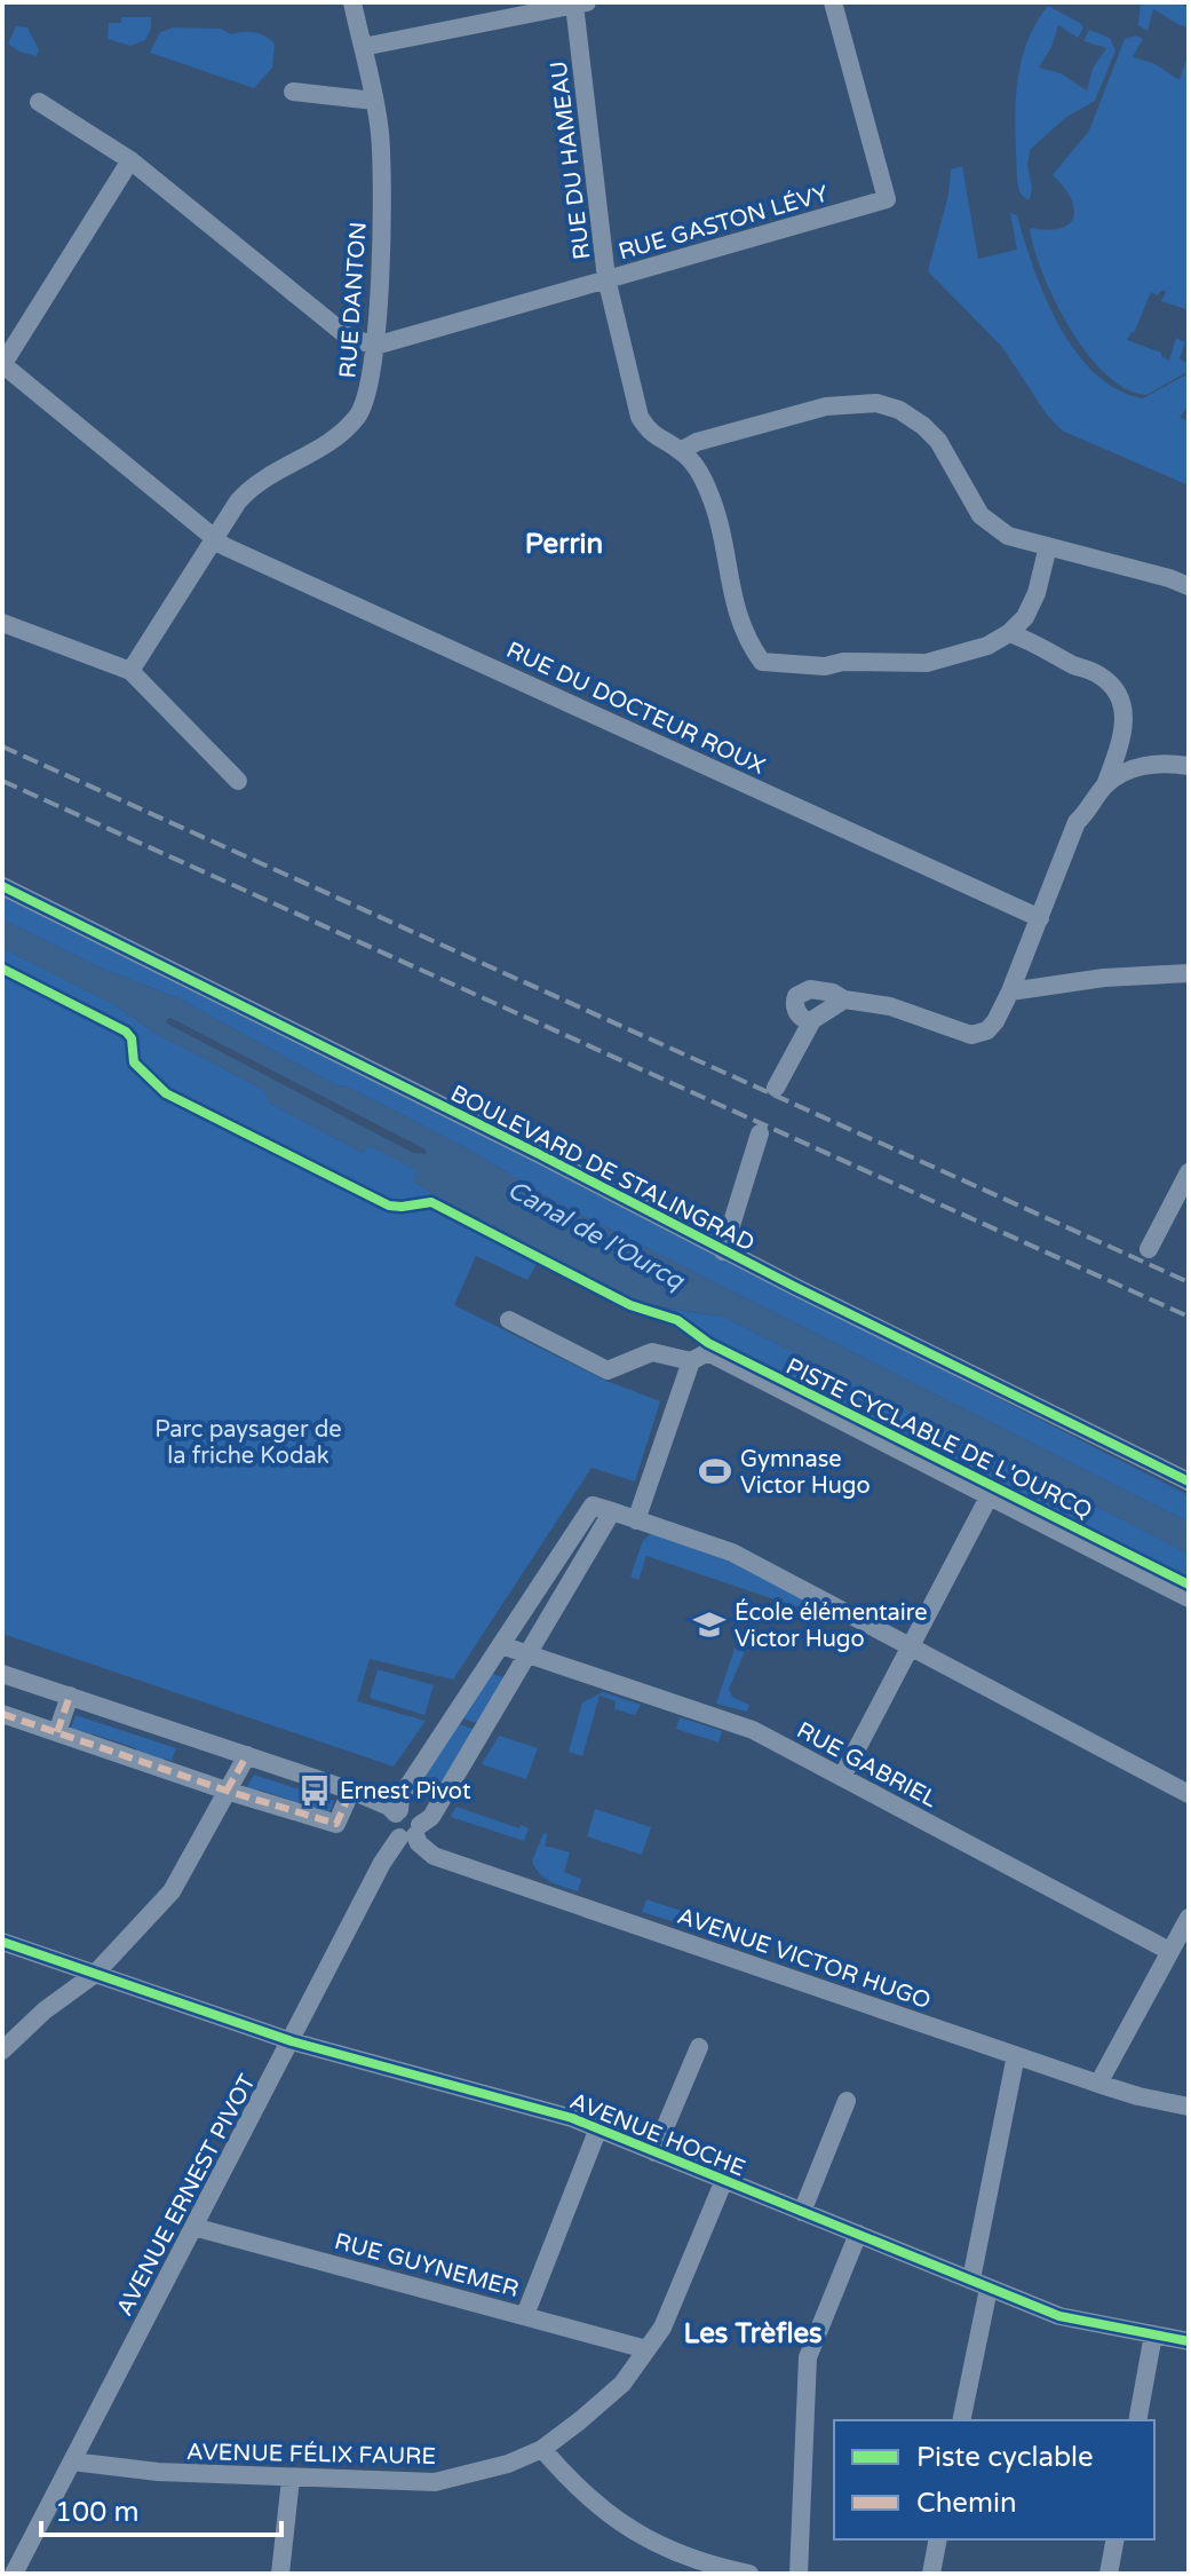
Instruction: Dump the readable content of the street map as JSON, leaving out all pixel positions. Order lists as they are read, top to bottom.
{
  "streets": {
    "street": [
      "RUE DU HAMEAU",
      "RUE GASTON LÉVY",
      "RUE DANTON",
      "RUE DU DOCTEUR ROUX",
      "BOULEVARD DE STALINGRAD",
      "RUE GABRIEL",
      "AVENUE VICTOR HUGO",
      "AVENUE HOCHE",
      "AVENUE ERNEST PIVOT",
      "RUE GUYNEMER",
      "AVENUE FÉLIX FAURE"
    ],
    "cycle path": ["PISTE CYCLABLE DE L'OURCQ"]
  },
  "crossings": [
    ["RUE DU HAMEAU", "RUE GASTON LÉVY"],
    ["RUE GASTON LÉVY", "RUE DANTON"],
    ["RUE DANTON", "RUE DU DOCTEUR ROUX"],
    ["RUE GABRIEL", "AVENUE ERNEST PIVOT"],
    ["AVENUE VICTOR HUGO", "AVENUE ERNEST PIVOT"],
    ["AVENUE HOCHE", "AVENUE ERNEST PIVOT"],
    ["AVENUE HOCHE", "AVENUE FÉLIX FAURE"],
    ["AVENUE ERNEST PIVOT", "RUE GUYNEMER"],
    ["AVENUE ERNEST PIVOT", "AVENUE FÉLIX FAURE"],
    ["RUE GUYNEMER", "AVENUE FÉLIX FAURE"]
  ],
  "districts": ["Perrin", "Les Trèfles"],
  "water": ["Canal de l'Ourcq"],
  "parks": ["Parc paysager de la friche Kodak"],
  "places": {
    "sports": ["Gymnase Victor Hugo"],
    "school or university": ["École élémentaire Victor Hugo"],
    "bus stop": ["Ernest Pivot"]
  },
  "legend": ["Piste cyclable", "Chemin"],
  "scale_bar": "100 m"
}
